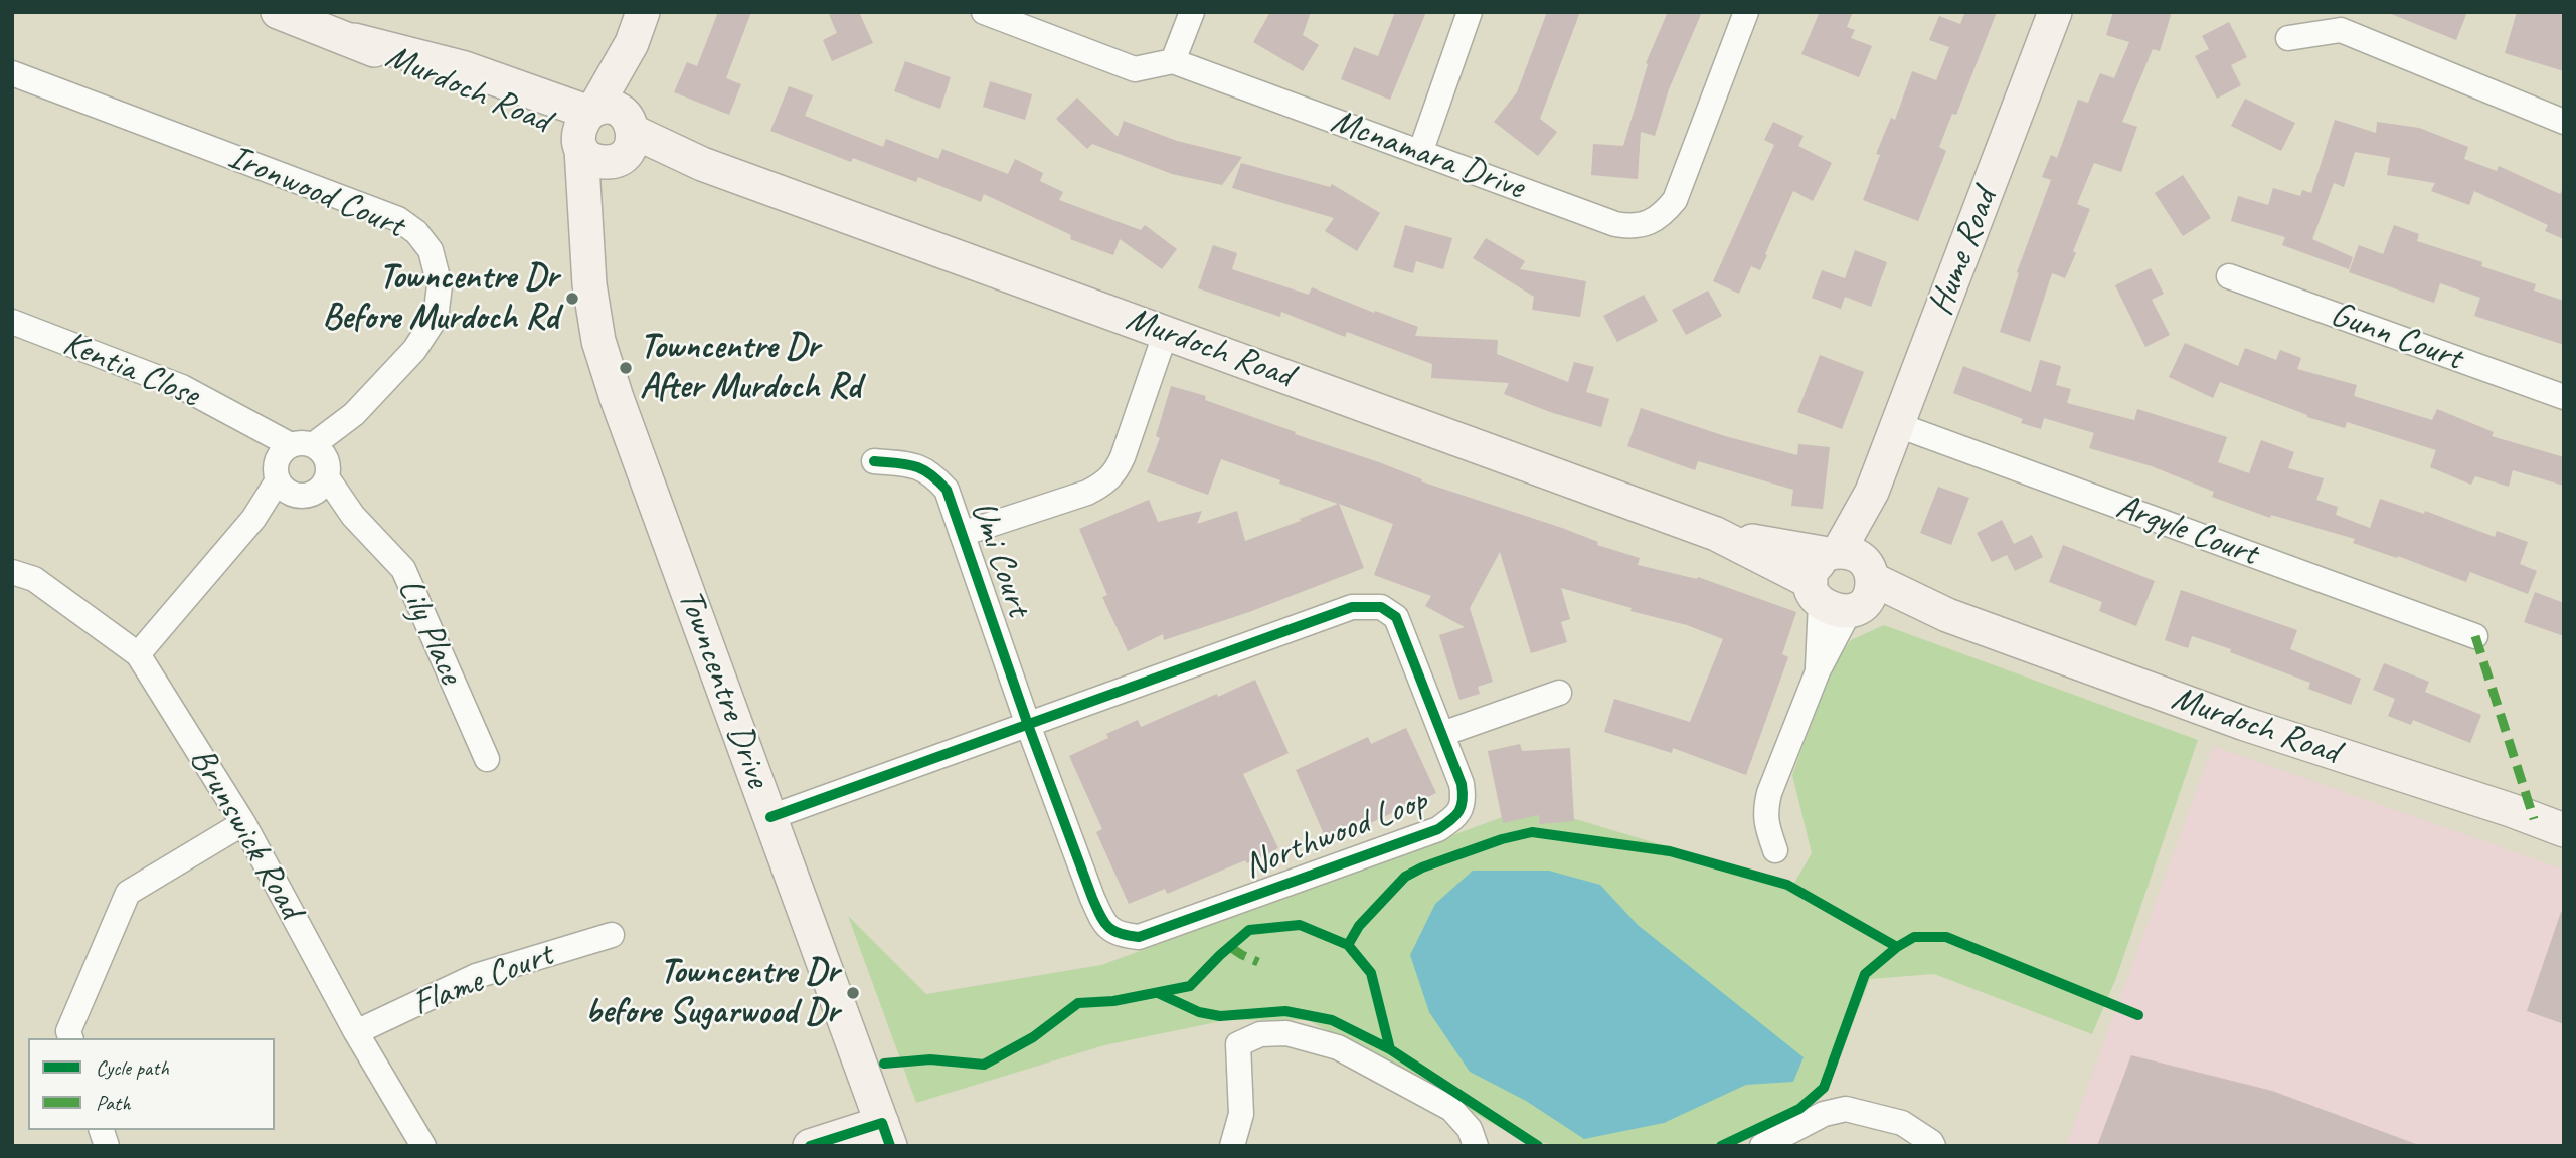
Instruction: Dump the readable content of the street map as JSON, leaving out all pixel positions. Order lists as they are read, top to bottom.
{
  "streets": {
    "main road": ["Murdoch Road", "Hume Road", "Towncentre Drive"],
    "street": [
      "Mcnamara Drive",
      "Ironwood Court",
      "Gunn Court",
      "Kentia Close",
      "Argyle Court",
      "Umi Court",
      "Lily Place",
      "Brunswick Road",
      "Northwood Loop",
      "Flame Court"
    ]
  },
  "crossings": [
    ["Murdoch Road", "Hume Road"],
    ["Murdoch Road", "Towncentre Drive"],
    ["Ironwood Court", "Kentia Close"],
    ["Ironwood Court", "Lily Place"],
    ["Ironwood Court", "Brunswick Road"],
    ["Hume Road", "Argyle Court"],
    ["Kentia Close", "Lily Place"],
    ["Umi Court", "Northwood Loop"],
    ["Towncentre Drive", "Northwood Loop"],
    ["Brunswick Road", "Flame Court"]
  ],
  "places": ["Towncentre Dr Before Murdoch Rd", "Towncentre Dr After Murdoch Rd", "Towncentre Dr before Sugarwood Dr"],
  "legend": ["Cycle path", "Path"]
}
